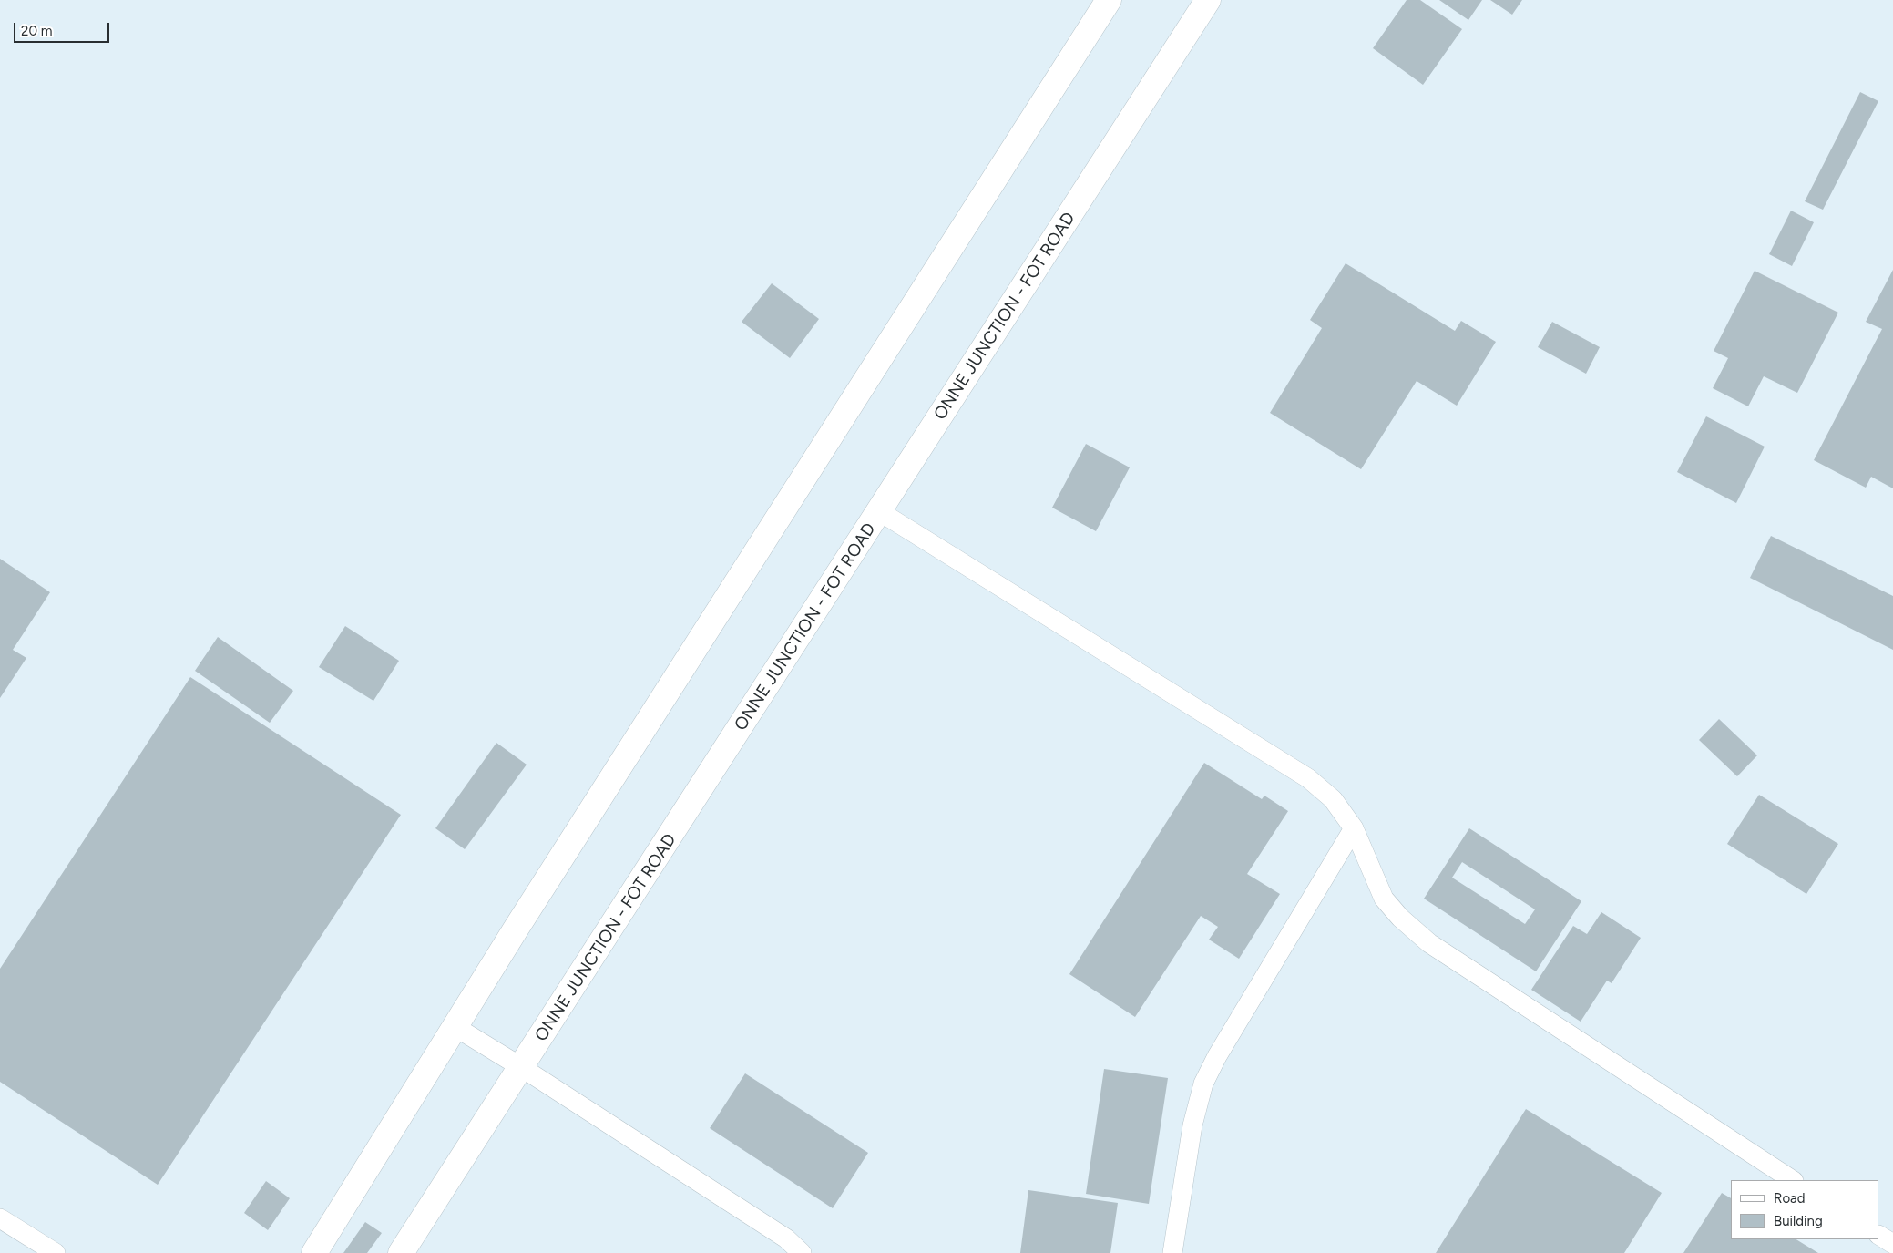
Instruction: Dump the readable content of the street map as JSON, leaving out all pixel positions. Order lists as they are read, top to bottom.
{
  "streets": {
    "street": ["ONNE JUNCTION - FOT ROAD"]
  },
  "legend": ["Road", "Building"],
  "scale_bar": "20 m"
}
